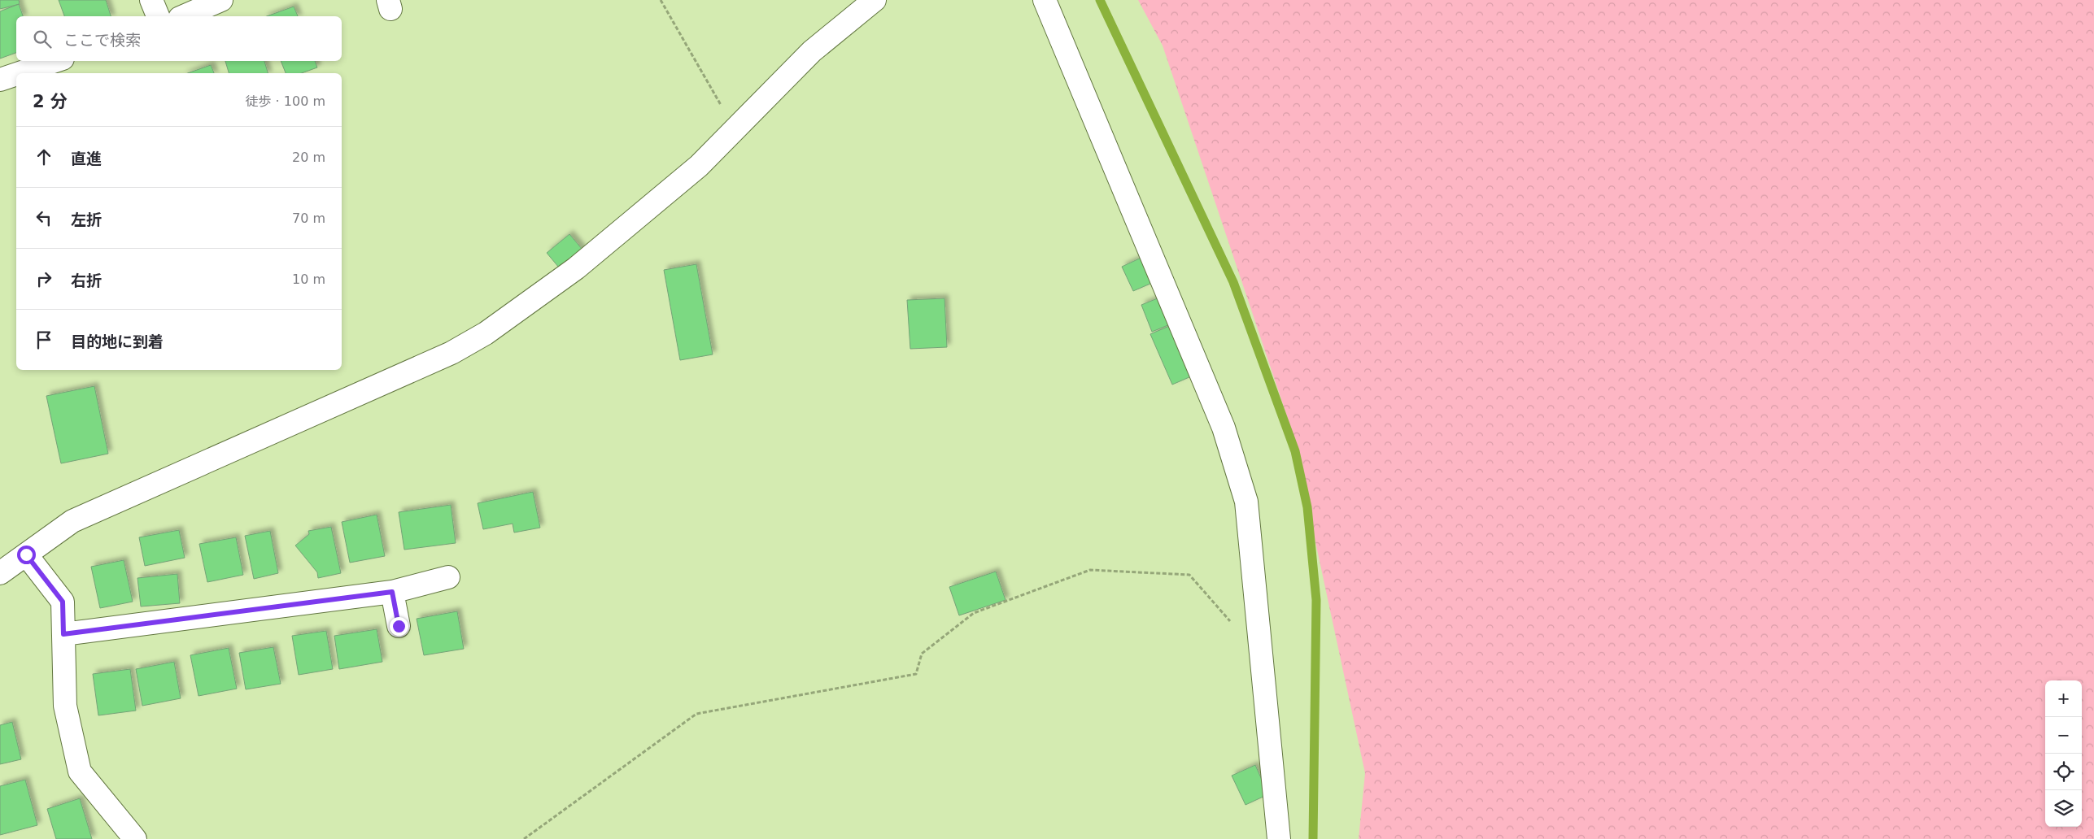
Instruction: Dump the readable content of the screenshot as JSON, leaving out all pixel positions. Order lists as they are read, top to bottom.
{
  "page": {
    "search": "ここで検索",
    "heading": ["2 分", "徒歩 · 100 m"],
    "list": [
      ["直進", "20 m"],
      ["左折", "70 m"],
      ["右折", "10 m"],
      "目的地に到着"
    ],
    "map_buttons": ["+", "−"]
  }
}
